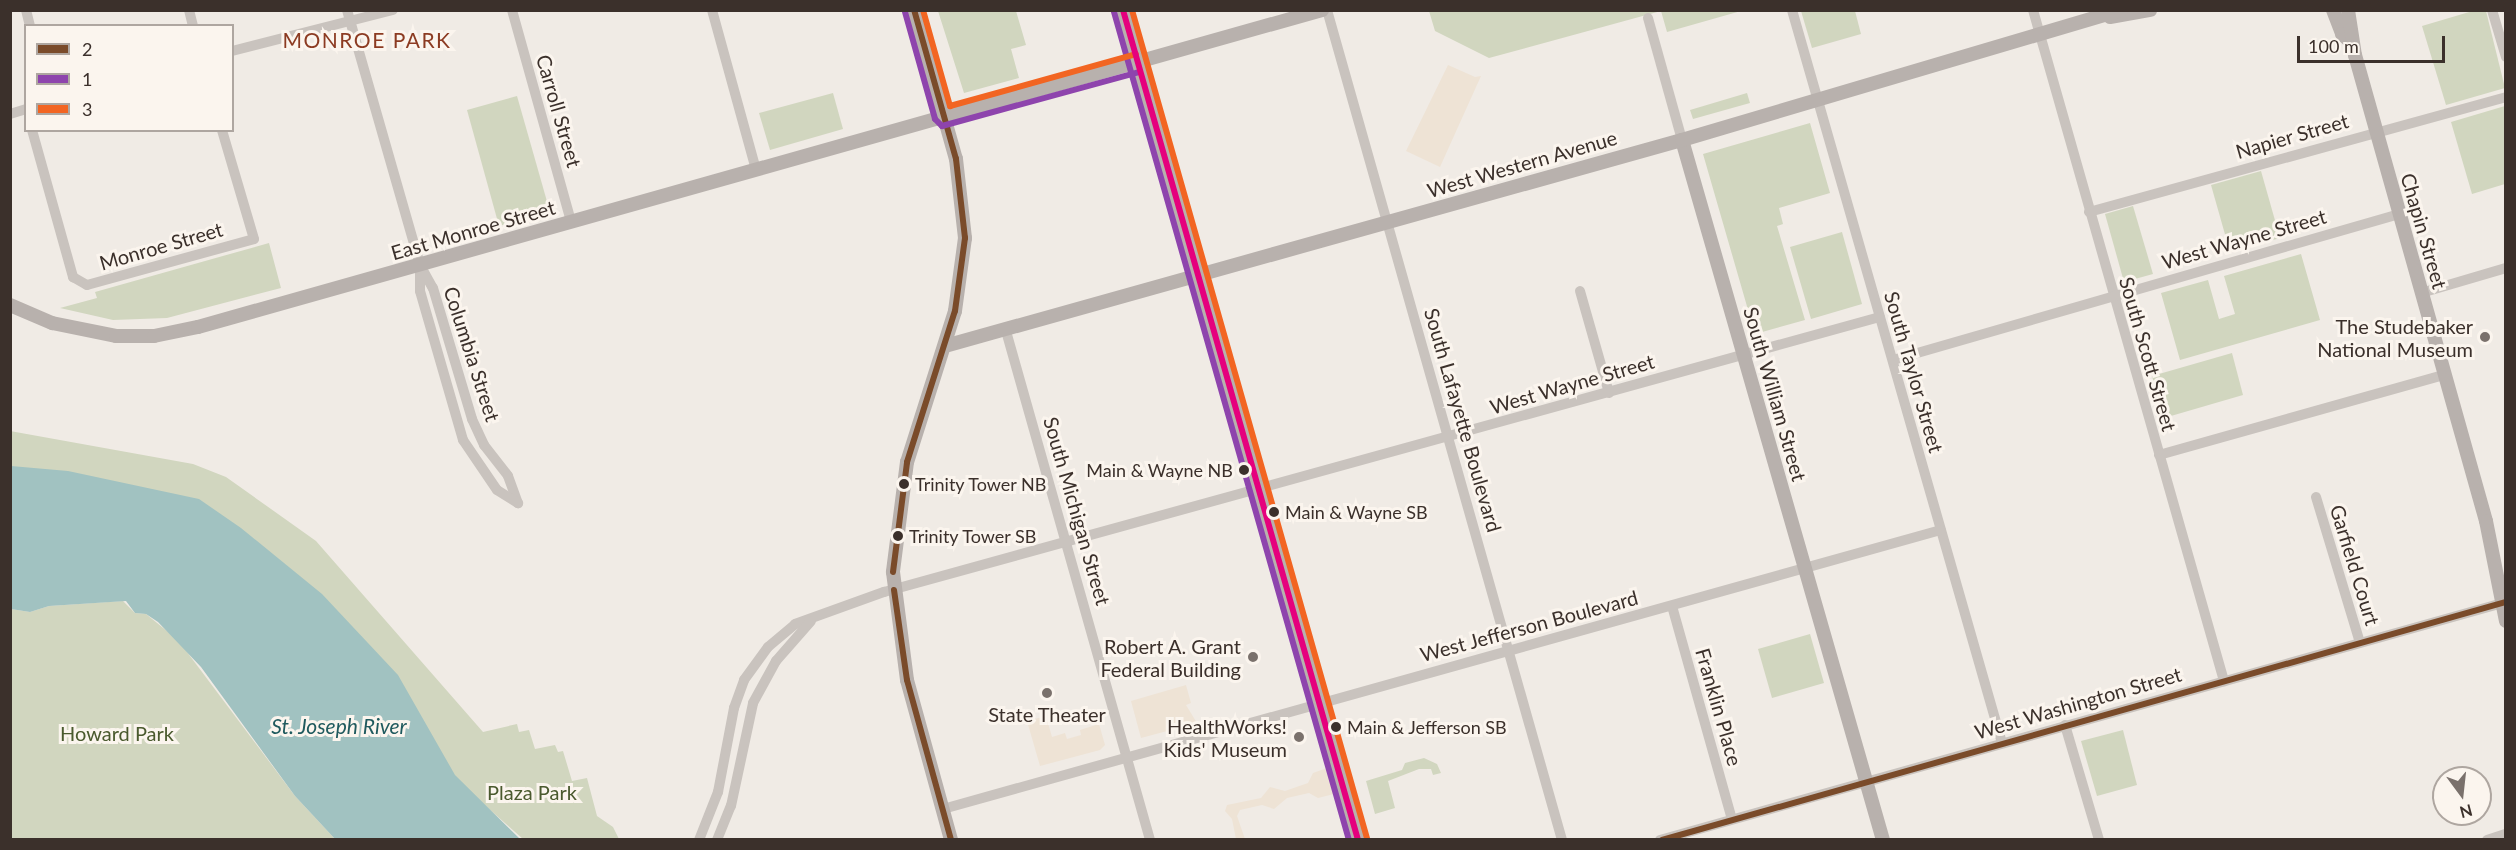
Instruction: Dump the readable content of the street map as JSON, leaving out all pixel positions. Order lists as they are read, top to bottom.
{
  "streets": {
    "main road": [
      "West Western Avenue",
      "East Monroe Street",
      "Chapin Street",
      "South William Street"
    ],
    "street": [
      "Carroll Street",
      "Napier Street",
      "West Wayne Street",
      "Monroe Street",
      "Columbia Street",
      "South Scott Street",
      "South Taylor Street",
      "South Lafayette Boulevard",
      "South Michigan Street",
      "Garfield Court",
      "West Jefferson Boulevard",
      "West Washington Street",
      "Franklin Place"
    ]
  },
  "crossings": [
    ["Carroll Street", "East Monroe Street"],
    ["Napier Street", "Chapin Street"],
    ["Napier Street", "South Scott Street"],
    ["West Western Avenue", "South Scott Street"],
    ["West Western Avenue", "South Taylor Street"],
    ["West Western Avenue", "South William Street"],
    ["West Western Avenue", "South Lafayette Boulevard"],
    ["West Western Avenue", "South Michigan Street"],
    ["East Monroe Street", "Columbia Street"],
    ["Chapin Street", "West Wayne Street"],
    ["Chapin Street", "West Washington Street"],
    ["West Wayne Street", "South Scott Street"],
    ["West Wayne Street", "South Taylor Street"],
    ["West Wayne Street", "South William Street"],
    ["West Wayne Street", "South Lafayette Boulevard"],
    ["West Wayne Street", "South Michigan Street"],
    ["South Scott Street", "West Washington Street"],
    ["South Taylor Street", "West Jefferson Boulevard"],
    ["South Taylor Street", "West Washington Street"],
    ["South William Street", "West Jefferson Boulevard"],
    ["South William Street", "West Washington Street"],
    ["South Lafayette Boulevard", "West Jefferson Boulevard"],
    ["South Michigan Street", "West Jefferson Boulevard"],
    ["Garfield Court", "West Washington Street"],
    ["West Jefferson Boulevard", "Franklin Place"],
    ["West Washington Street", "Franklin Place"]
  ],
  "districts": ["MONROE PARK"],
  "water": ["St. Joseph River"],
  "parks": ["Howard Park", "Plaza Park"],
  "places": [
    "The Studebaker National Museum",
    "Main & Wayne NB",
    "Trinity Tower NB",
    "Main & Wayne SB",
    "Trinity Tower SB",
    "Robert A. Grant Federal Building",
    "State Theater",
    "Main & Jefferson SB",
    "HealthWorks! Kids' Museum"
  ],
  "lines": ["transit line 2", "transit line 3", "transit line 1"],
  "legend": ["2", "1", "3"],
  "scale_bar": "100 m",
  "north": "bottom"
}
